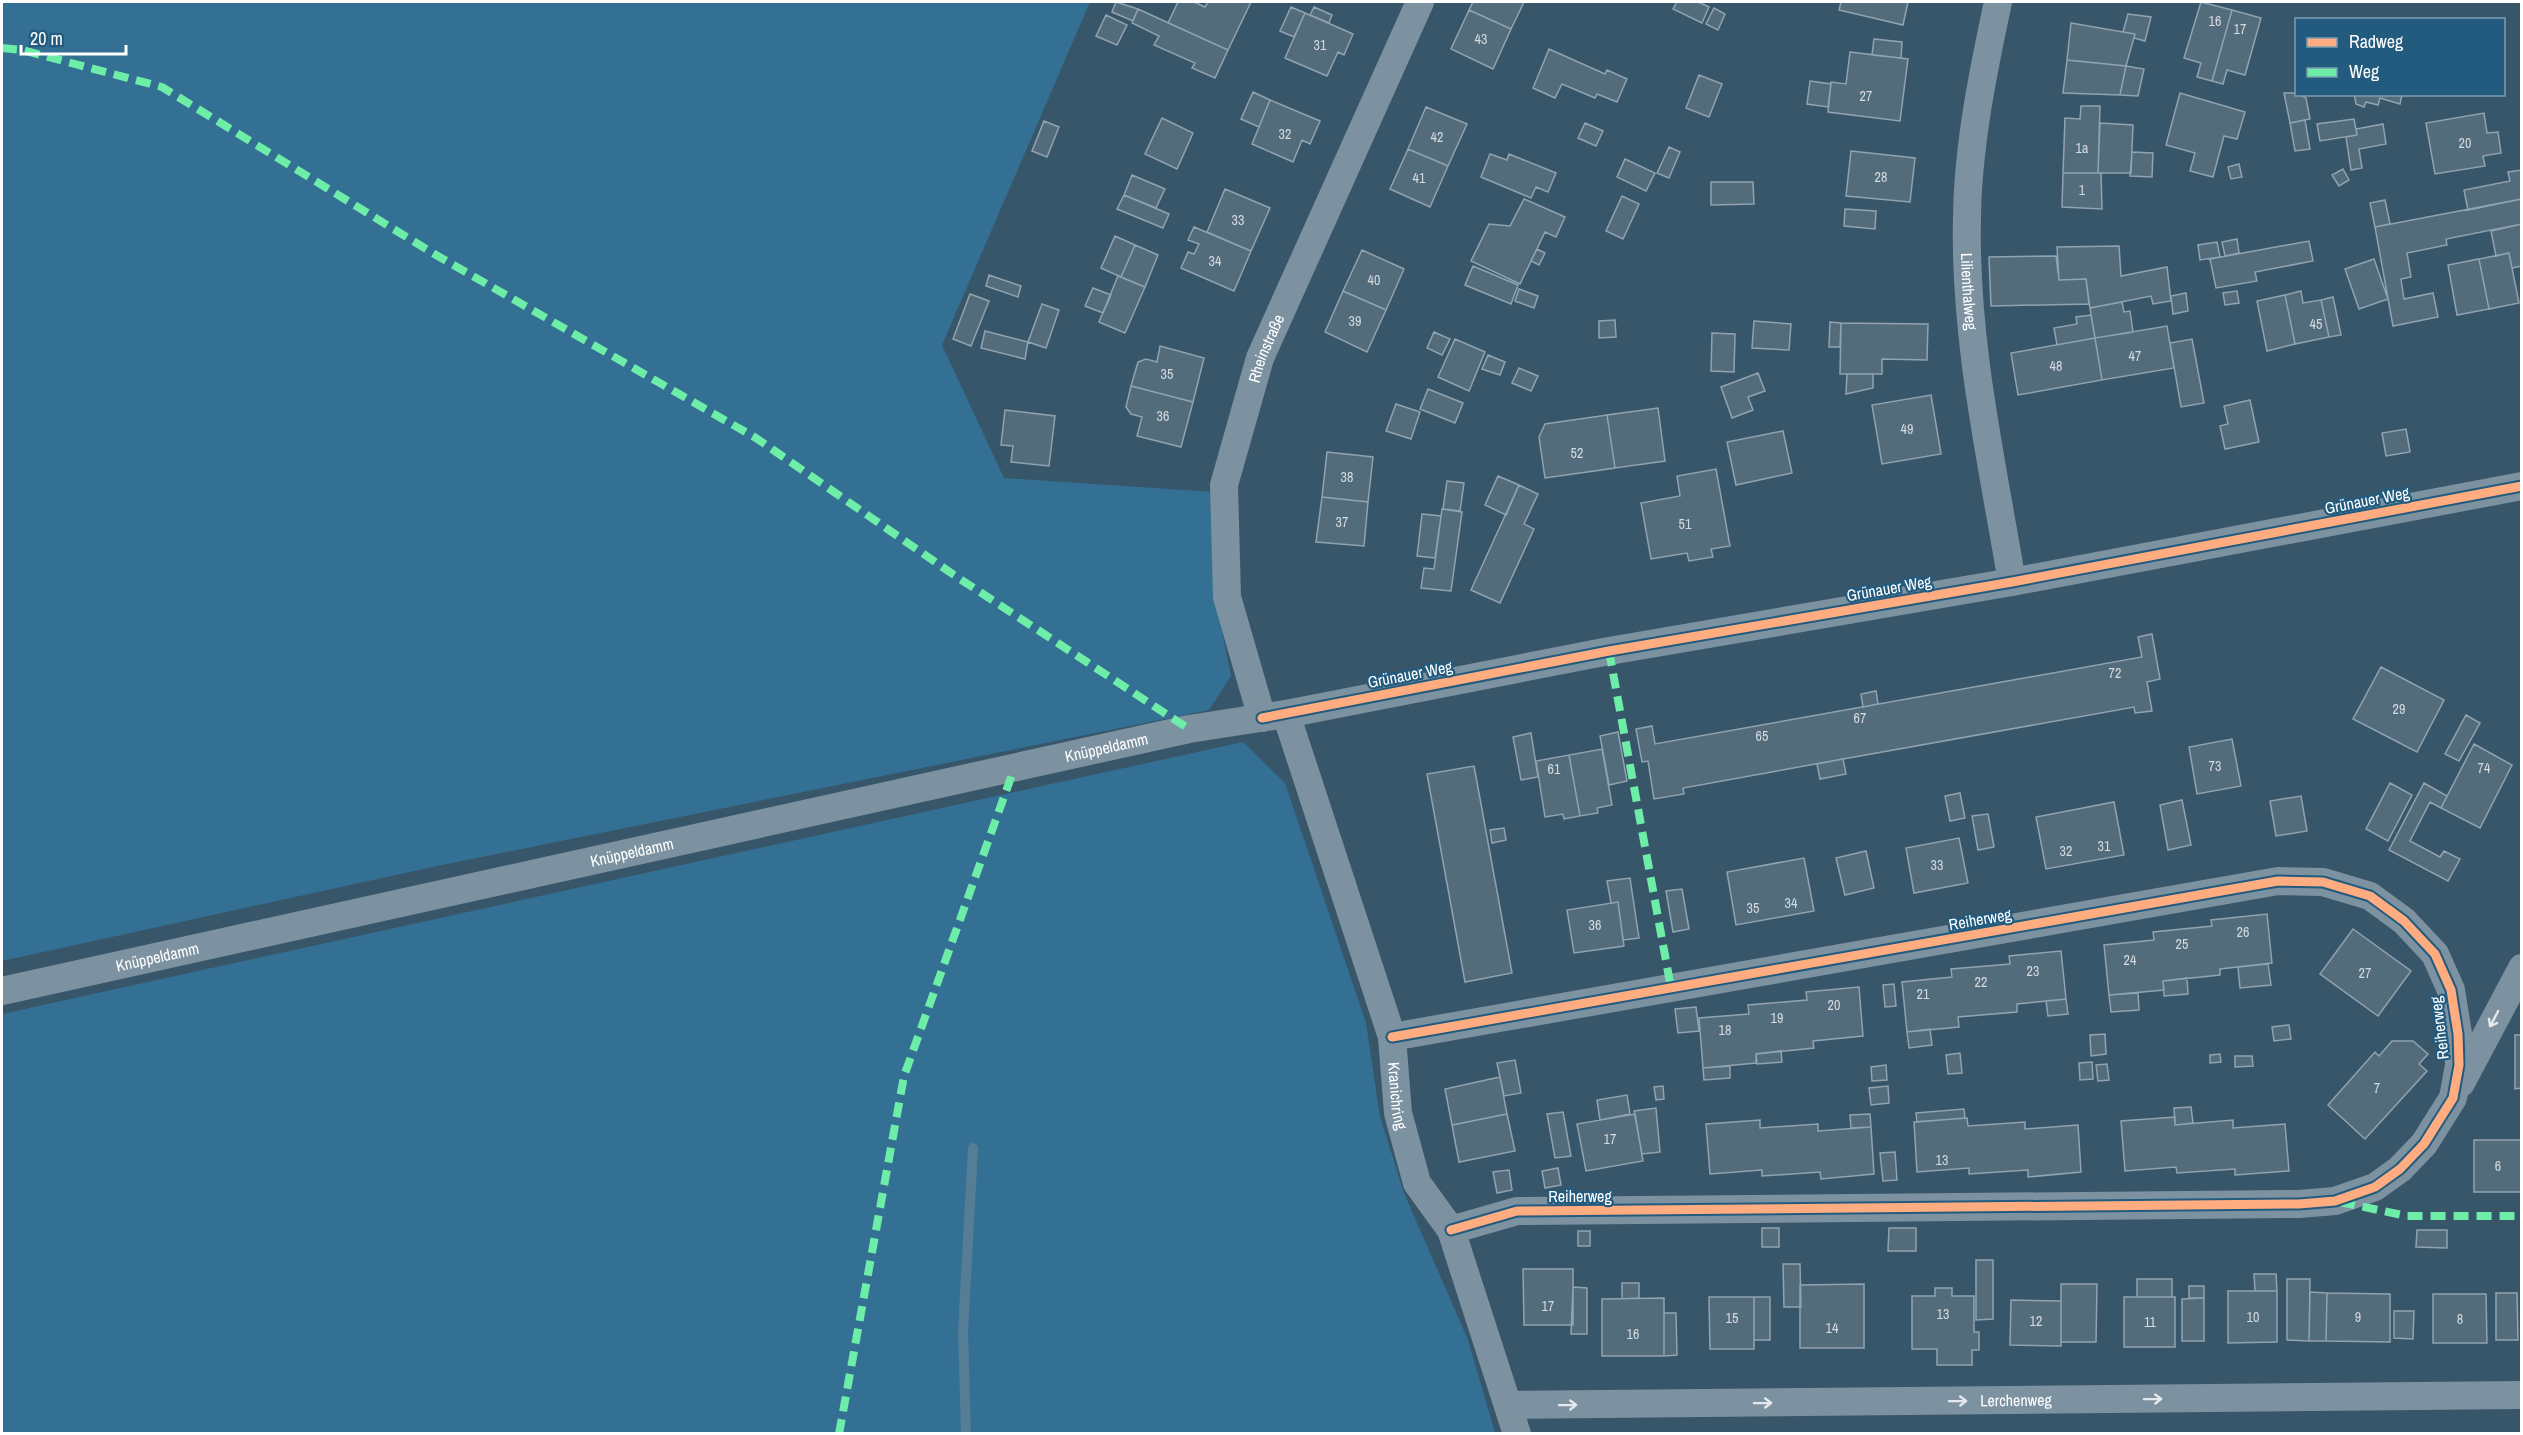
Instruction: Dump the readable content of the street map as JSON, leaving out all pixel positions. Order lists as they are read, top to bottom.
{
  "streets": {
    "street": [
      "Lilienthalweg",
      "Rheinstraße",
      "Grünauer Weg",
      "Knüppeldamm",
      "Reiherweg",
      "Kranichring",
      "Lerchenweg"
    ]
  },
  "crossings": [
    ["Lilienthalweg", "Grünauer Weg"],
    ["Rheinstraße", "Grünauer Weg"],
    ["Rheinstraße", "Knüppeldamm"],
    ["Rheinstraße", "Kranichring"],
    ["Grünauer Weg", "Knüppeldamm"],
    ["Grünauer Weg", "Kranichring"],
    ["Knüppeldamm", "Kranichring"],
    ["Reiherweg", "Kranichring"],
    ["Kranichring", "Lerchenweg"]
  ],
  "one_way": ["Lerchenweg"],
  "house_numbers": [
    "16",
    "17",
    "43",
    "31",
    "27",
    "32",
    "42",
    "20",
    "1a",
    "28",
    "41",
    "1",
    "33",
    "34",
    "40",
    "39",
    "45",
    "47",
    "48",
    "35",
    "36",
    "49",
    "52",
    "38",
    "37",
    "51",
    "72",
    "29",
    "67",
    "65",
    "73",
    "74",
    "61",
    "31",
    "32",
    "33",
    "34",
    "35",
    "36",
    "26",
    "25",
    "24",
    "23",
    "27",
    "22",
    "21",
    "20",
    "19",
    "18",
    "7",
    "17",
    "13",
    "6",
    "17",
    "13",
    "10",
    "9",
    "15",
    "8",
    "12",
    "11",
    "14",
    "16"
  ],
  "legend": ["Radweg", "Weg"],
  "scale_bar": "20 m"
}
